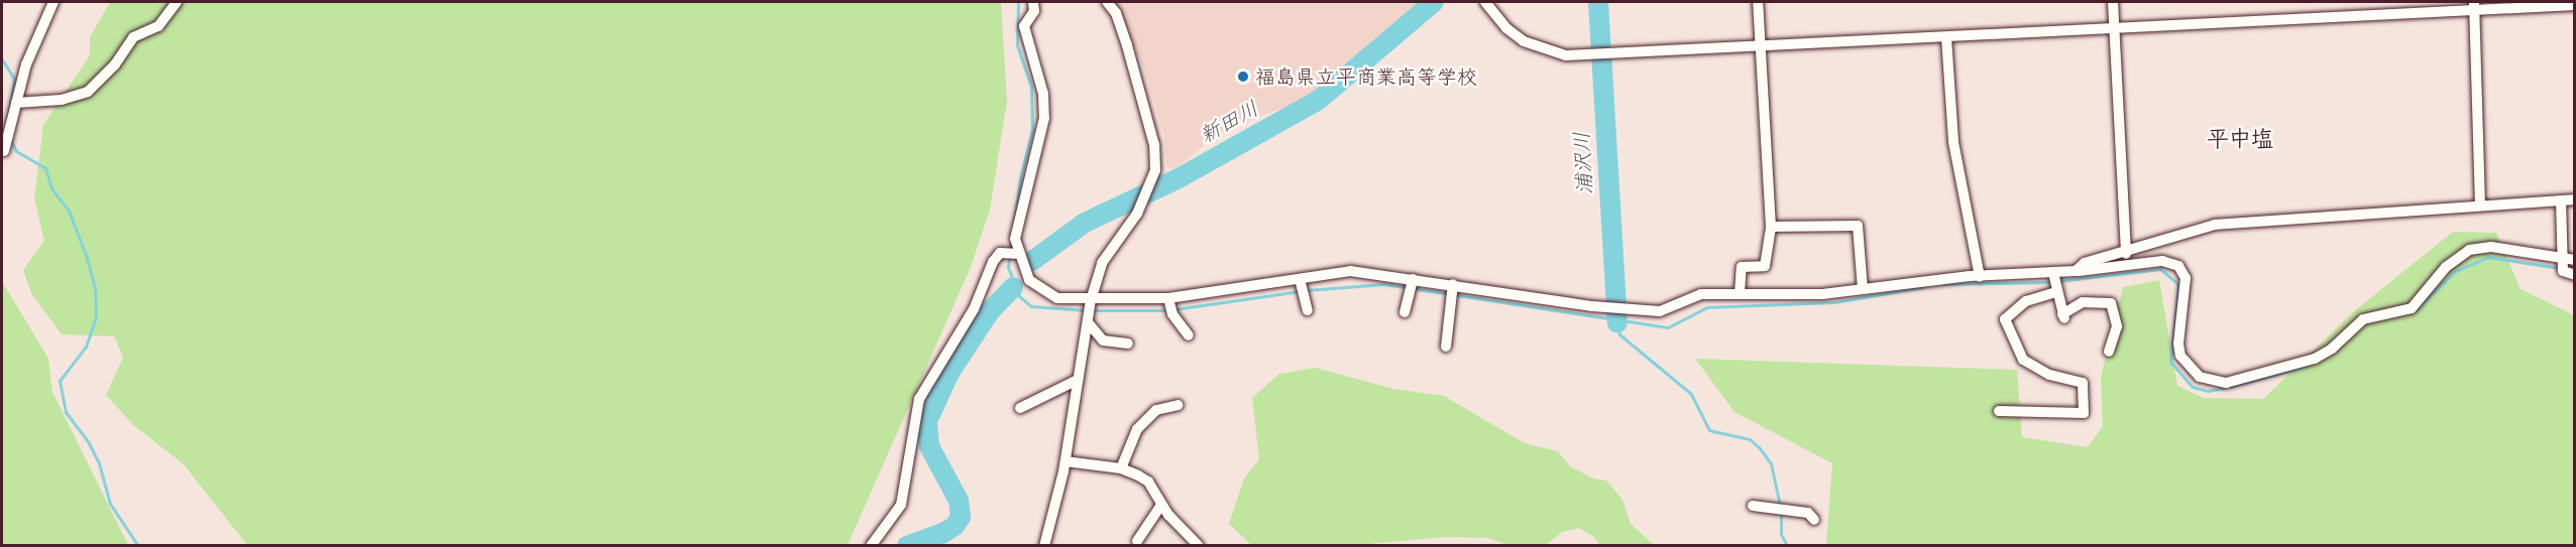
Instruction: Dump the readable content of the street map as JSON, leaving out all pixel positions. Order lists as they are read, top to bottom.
{
  "districts": ["平中塩"],
  "water": ["新田川", "浦沢川"],
  "places": ["福島県立平商業高等学校"]
}
